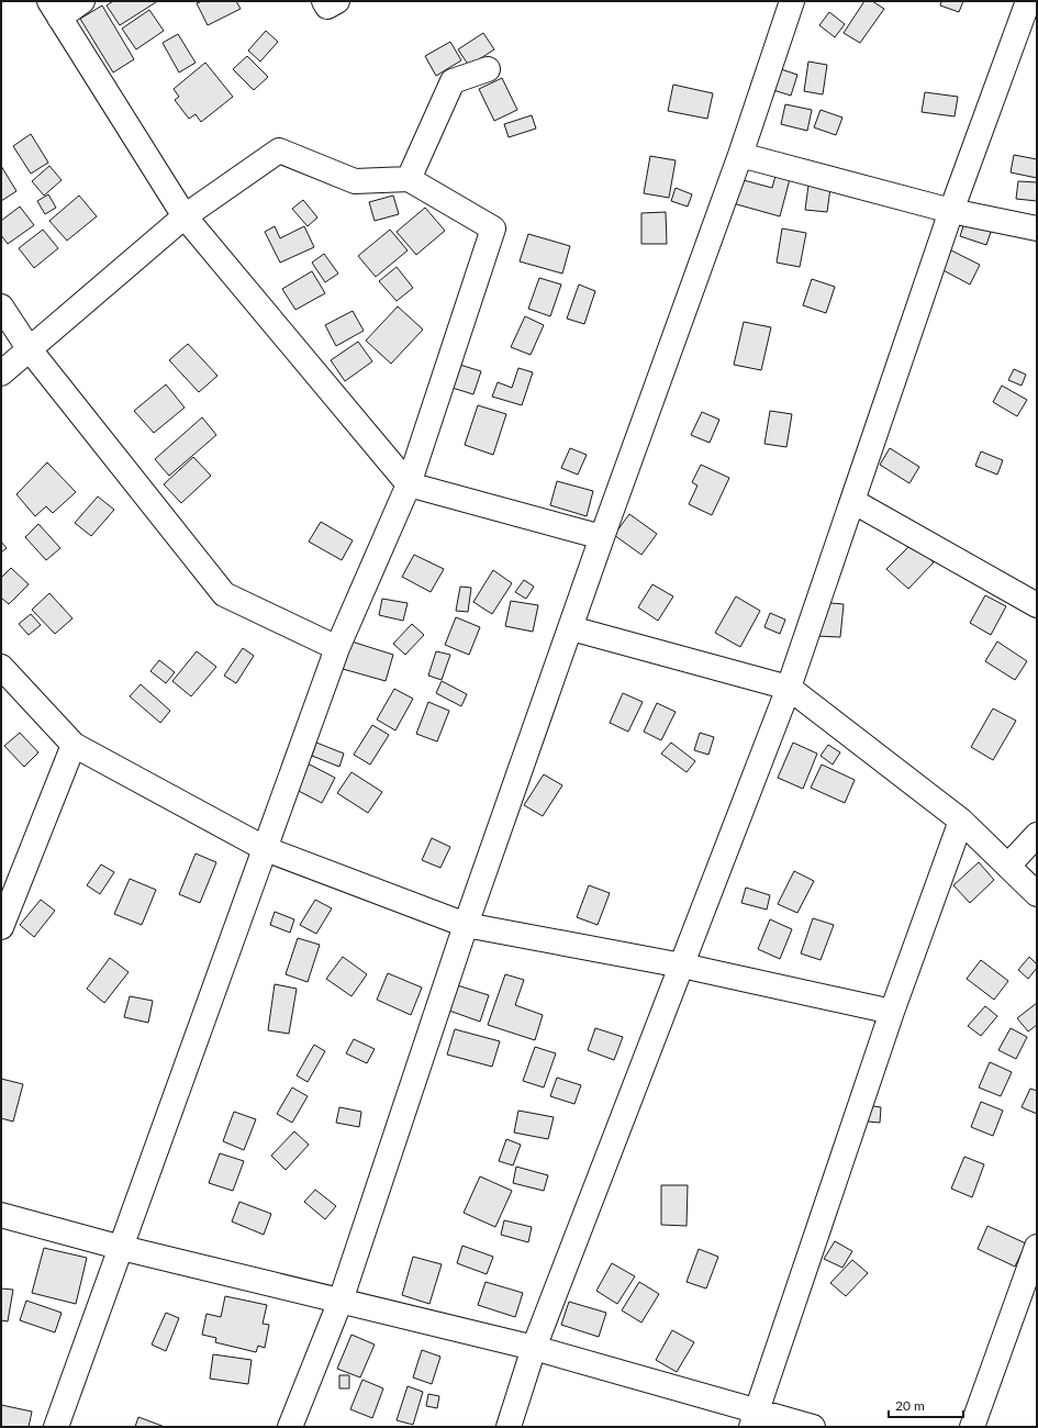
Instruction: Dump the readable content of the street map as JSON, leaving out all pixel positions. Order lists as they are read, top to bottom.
{
  "scale_bar": "20 m"
}
